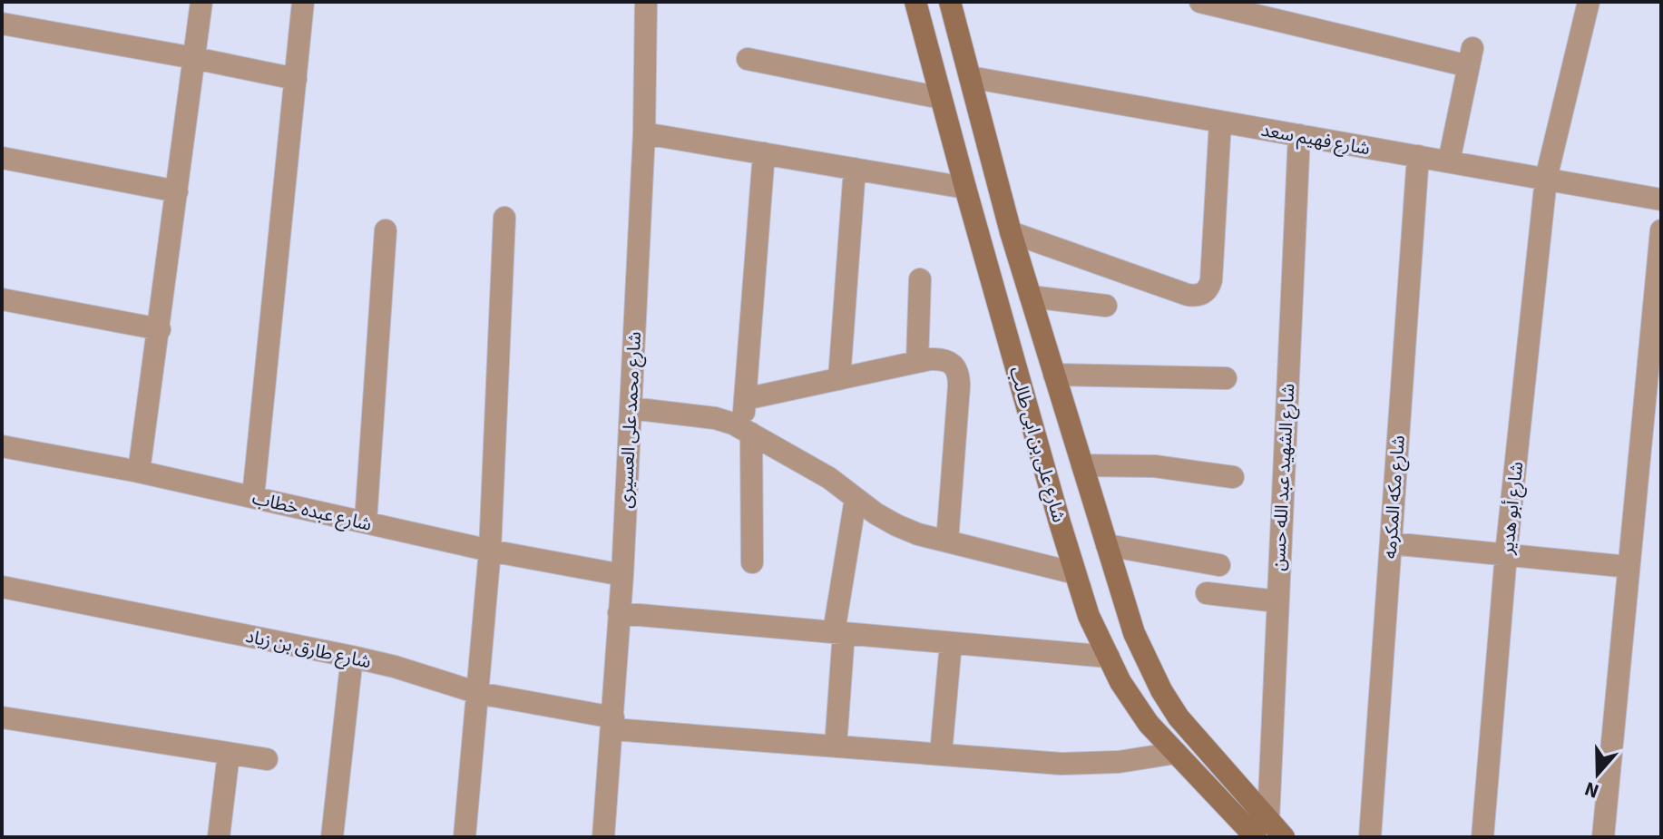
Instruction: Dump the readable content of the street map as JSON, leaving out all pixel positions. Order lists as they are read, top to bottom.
{
  "streets": {
    "street": [
      "شارع فهيم سعد",
      "شارع محمد على العسيرى",
      "شارع على بن ابى طالب",
      "شارع الشهيد عبد الله حسن",
      "شارع مكه المكرمه",
      "شارع أبو هدير",
      "شارع عبده خطاب",
      "شارع طارق بن زياد"
    ]
  },
  "crossings": [
    ["شارع فهيم سعد", "شارع على بن ابى طالب"],
    ["شارع فهيم سعد", "شارع الشهيد عبد الله حسن"],
    ["شارع فهيم سعد", "شارع مكه المكرمه"],
    ["شارع فهيم سعد", "شارع أبو هدير"],
    ["شارع محمد على العسيرى", "شارع عبده خطاب"],
    ["شارع محمد على العسيرى", "شارع طارق بن زياد"],
    ["شارع على بن ابى طالب", "شارع الشهيد عبد الله حسن"],
    ["شارع على بن ابى طالب", "شارع طارق بن زياد"]
  ],
  "north": "bottom"
}
